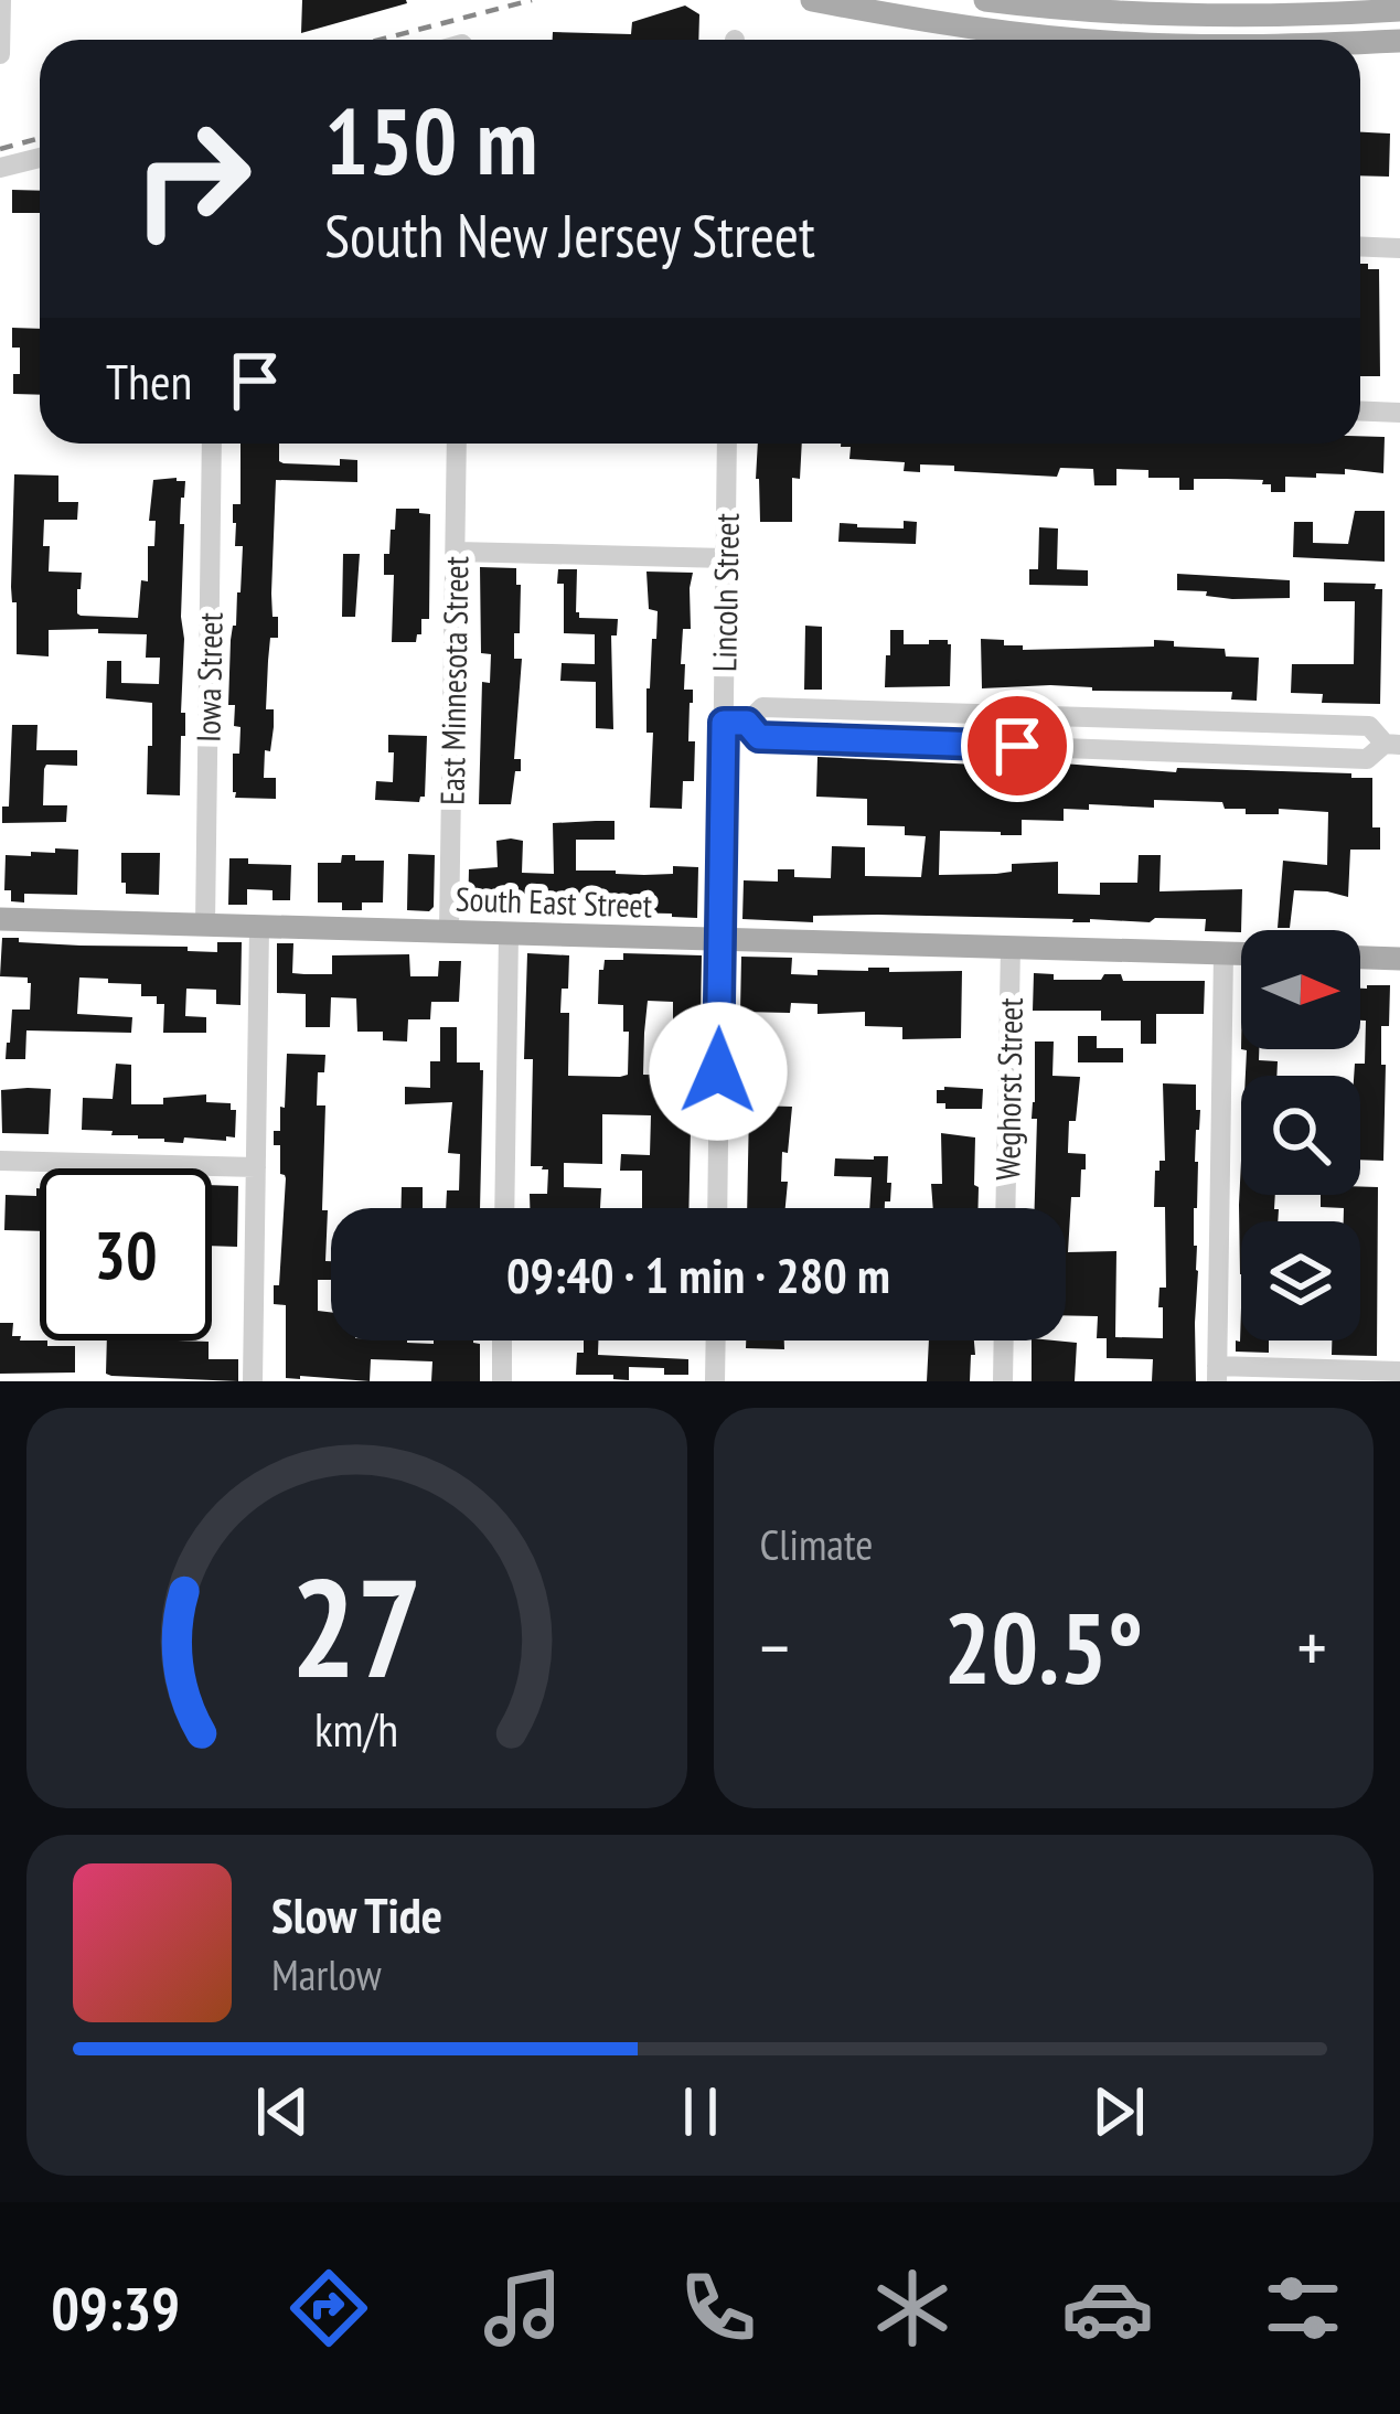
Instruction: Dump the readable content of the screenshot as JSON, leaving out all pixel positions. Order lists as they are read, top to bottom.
{
  "streets": {
    "main road": ["South East Street"],
    "street": [
      "Lincoln Street",
      "Iowa Street",
      "East Minnesota Street",
      "Weghorst Street"
    ]
  },
  "crossings": [
    ["Lincoln Street", "South East Street"],
    ["Iowa Street", "South East Street"],
    ["East Minnesota Street", "South East Street"],
    ["South East Street", "Weghorst Street"]
  ],
  "north": "right",
  "page": {
    "turn": ["150 m", "South New Jersey Street"],
    "then": "Then",
    "limit": "30",
    "trip": "09:40 · 1 min · 280 m",
    "tile": "Climate",
    "heat": ["−", "20.5°", "+"],
    "song": ["Slow Tide", "Marlow"],
    "tabs": "09:39",
    "gauge": ["27", "km/h"]
  }
}
